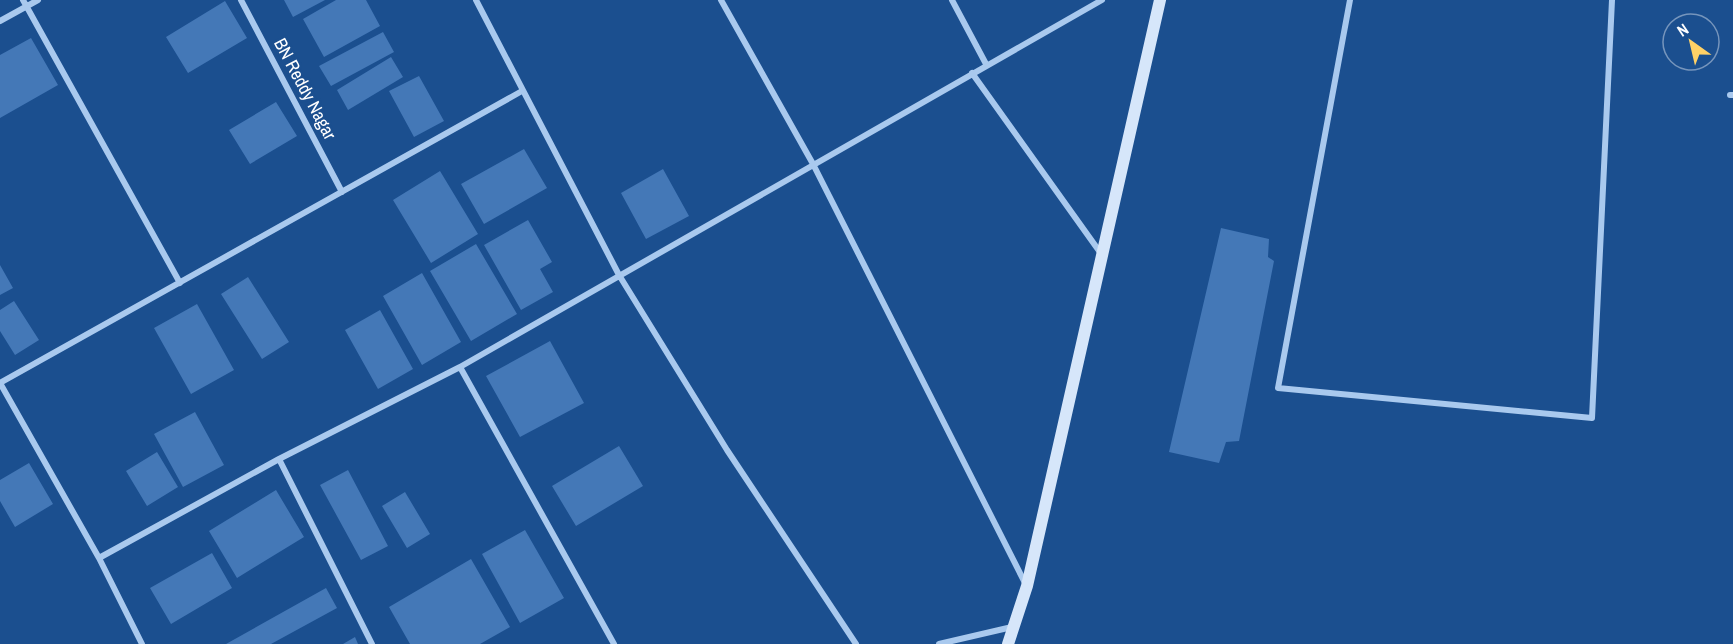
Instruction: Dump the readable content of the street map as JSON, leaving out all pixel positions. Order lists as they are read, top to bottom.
{
  "streets": {
    "street": ["BN Reddy Nagar"]
  },
  "north": "top left"
}
